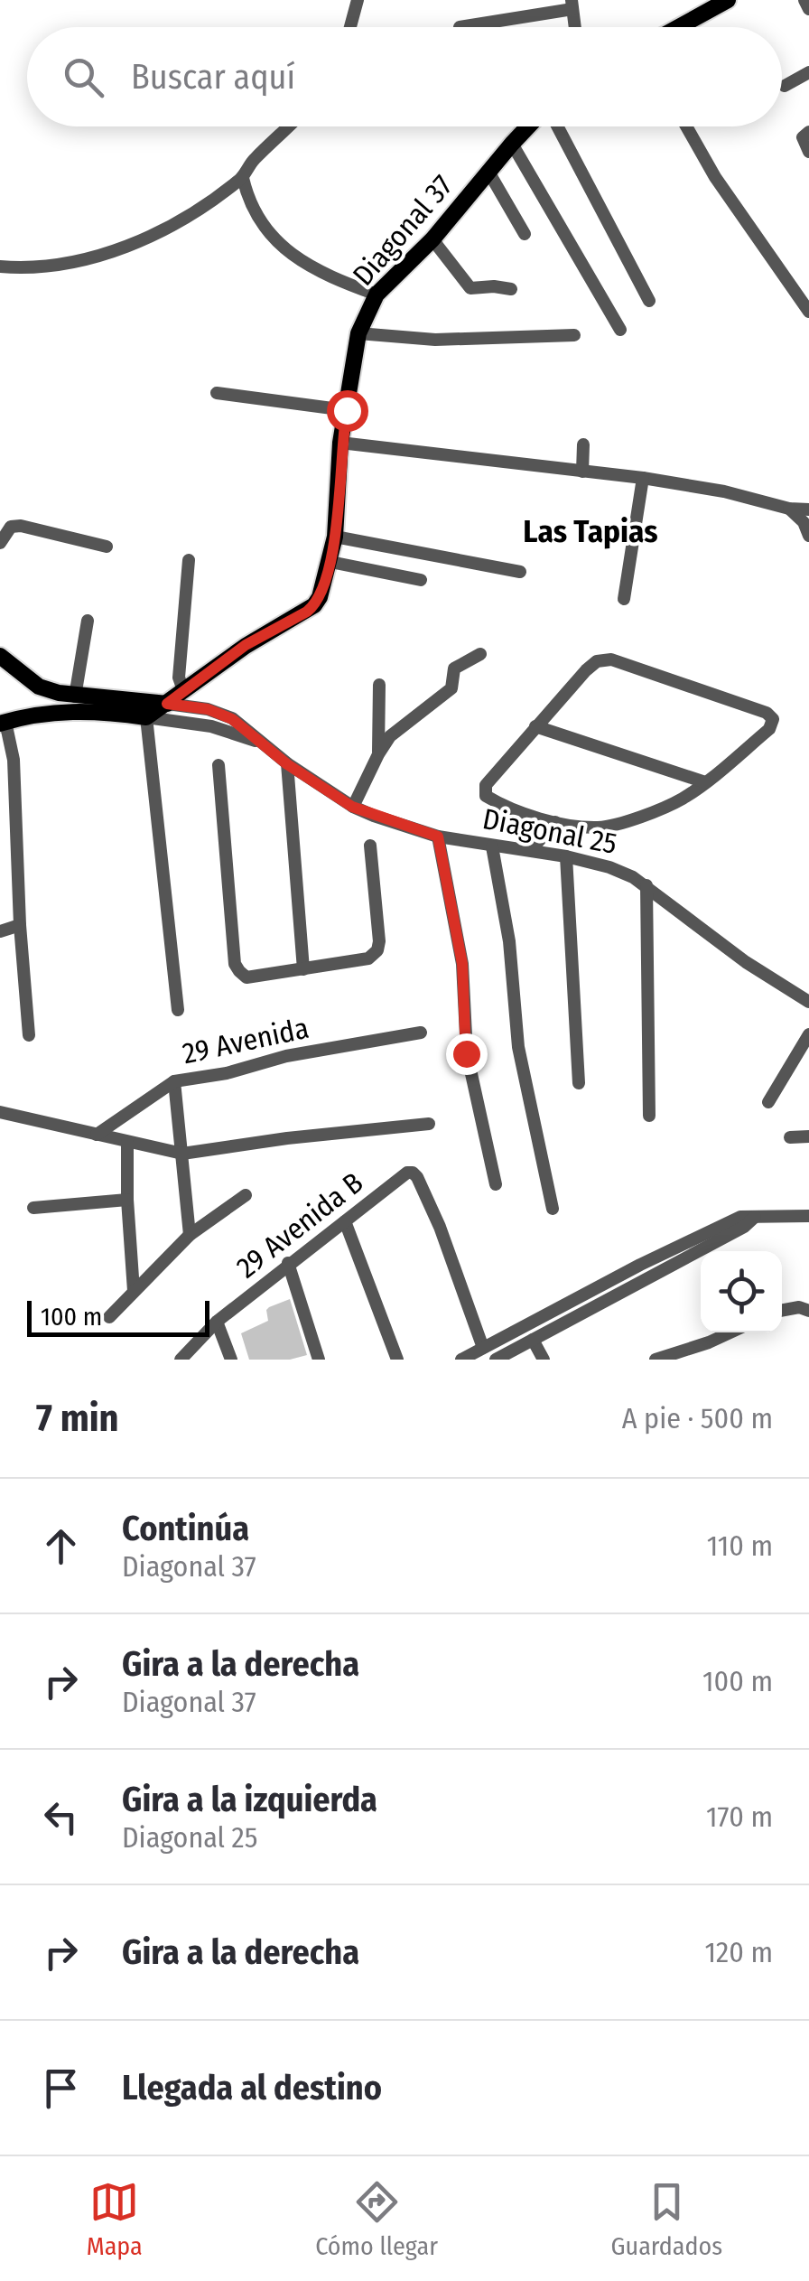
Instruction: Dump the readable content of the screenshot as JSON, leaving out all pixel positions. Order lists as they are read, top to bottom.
{
  "streets": {
    "main road": ["Diagonal 37", "Diagonal 25"],
    "street": ["29 Avenida", "29 Avenida B"]
  },
  "crossings": [
    ["Diagonal 37", "Diagonal 25"]
  ],
  "districts": ["Las Tapias"],
  "scale_bar": "100 m",
  "page": {
    "search": "Buscar aquí",
    "scale": "100 m",
    "heading": ["7 min", "A pie · 500 m"],
    "list": [
      ["Continúa", "Diagonal 37", "110 m"],
      ["Gira a la derecha", "Diagonal 37", "100 m"],
      ["Gira a la izquierda", "Diagonal 25", "170 m"],
      ["Gira a la derecha", "120 m"],
      "Llegada al destino"
    ],
    "nav": ["Mapa", "Cómo llegar", "Guardados"]
  }
}
